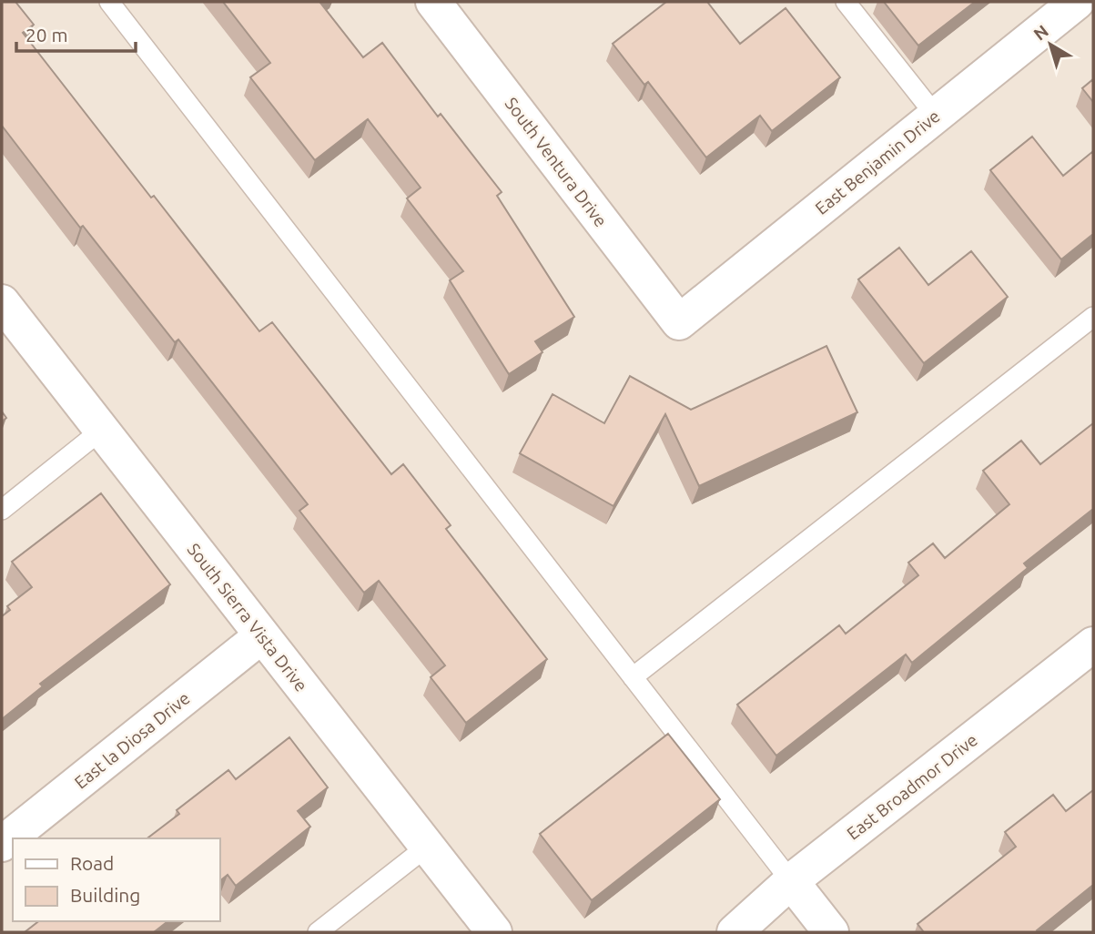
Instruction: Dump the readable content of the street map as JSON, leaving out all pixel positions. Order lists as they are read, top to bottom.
{
  "streets": {
    "street": [
      "South Ventura Drive",
      "East Benjamin Drive",
      "South Sierra Vista Drive",
      "East la Diosa Drive",
      "East Broadmor Drive"
    ]
  },
  "crossings": [
    ["South Ventura Drive", "East Benjamin Drive"],
    ["South Sierra Vista Drive", "East la Diosa Drive"]
  ],
  "legend": ["Road", "Building"],
  "scale_bar": "20 m",
  "north": "top left"
}
